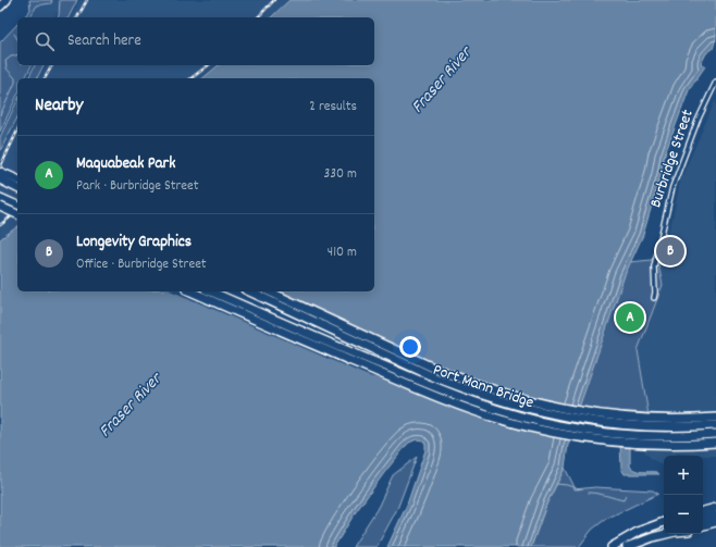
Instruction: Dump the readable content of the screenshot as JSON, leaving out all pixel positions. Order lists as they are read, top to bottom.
{
  "streets": {
    "highway": ["Port Mann Bridge"],
    "street": ["Burbridge Street"]
  },
  "water": ["Fraser River"],
  "page": {
    "search": "Search here",
    "heading": ["Nearby", "2 results"],
    "list": [
      {
        "mark": "A",
        "name": "Maquabeak Park",
        "note": "Park · Burbridge Street",
        "value": "330 m"
      },
      {
        "mark": "B",
        "name": "Longevity Graphics",
        "note": "Office · Burbridge Street",
        "value": "410 m"
      }
    ],
    "pins": ["B", "A"],
    "map_buttons": ["+", "−"]
  }
}
